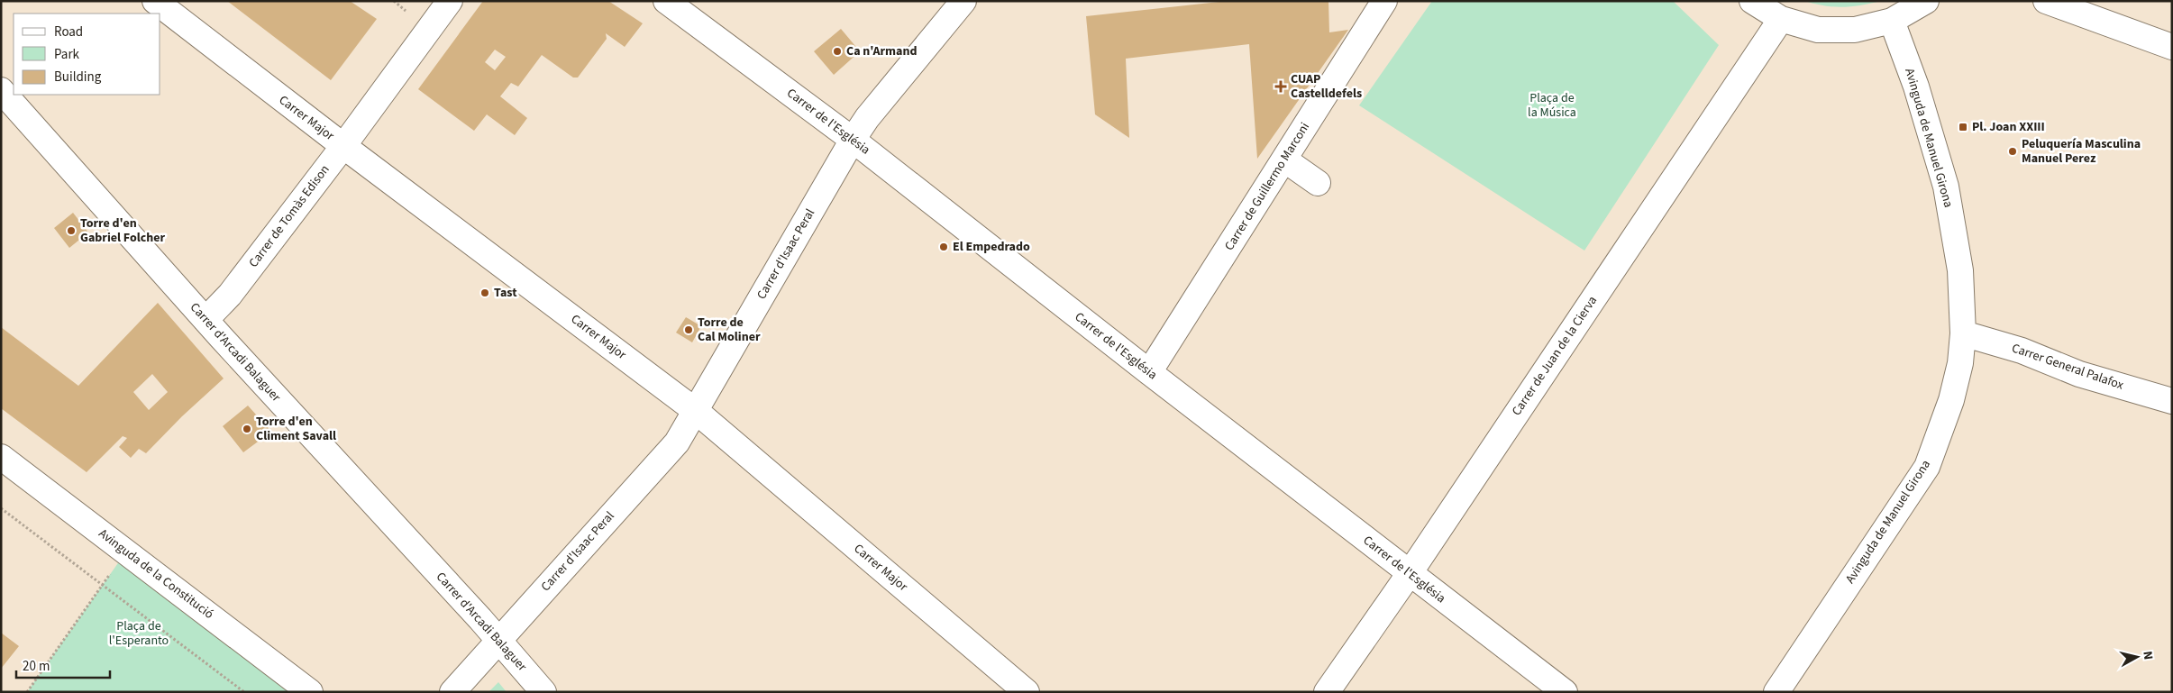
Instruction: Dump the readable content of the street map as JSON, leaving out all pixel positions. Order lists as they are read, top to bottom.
{
  "streets": {
    "street": [
      "Carrer Major",
      "Carrer de l'Església",
      "Avinguda de Manuel Girona",
      "Carrer de Guillermo Marconi",
      "Carrer de Tomàs Edison",
      "Carrer d'Isaac Peral",
      "Carrer d'Arcadi Balaguer",
      "Carrer de Juan de la Cierva",
      "Carrer General Palafox",
      "Avinguda de la Constitució"
    ]
  },
  "crossings": [
    ["Carrer Major", "Carrer de Tomàs Edison"],
    ["Carrer Major", "Carrer d'Isaac Peral"],
    ["Carrer de l'Església", "Carrer de Guillermo Marconi"],
    ["Carrer de l'Església", "Carrer d'Isaac Peral"],
    ["Carrer de l'Església", "Carrer de Juan de la Cierva"],
    ["Avinguda de Manuel Girona", "Carrer General Palafox"],
    ["Carrer de Tomàs Edison", "Carrer d'Arcadi Balaguer"],
    ["Carrer d'Isaac Peral", "Carrer d'Arcadi Balaguer"]
  ],
  "parks": ["Plaça de la Música", "Plaça de l'Esperanto"],
  "places": {
    "other": [
      "Ca n'Armand",
      "Peluquería Masculina Manuel Perez",
      "Torre d'en Gabriel Folcher",
      "El Empedrado",
      "Tast",
      "Torre de Cal Moliner",
      "Torre d'en Climent Savall"
    ],
    "health": ["CUAP Castelldefels"],
    "transit": ["Pl. Joan XXIII"]
  },
  "legend": ["Road", "Park", "Building"],
  "scale_bar": "20 m",
  "north": "right"
}
